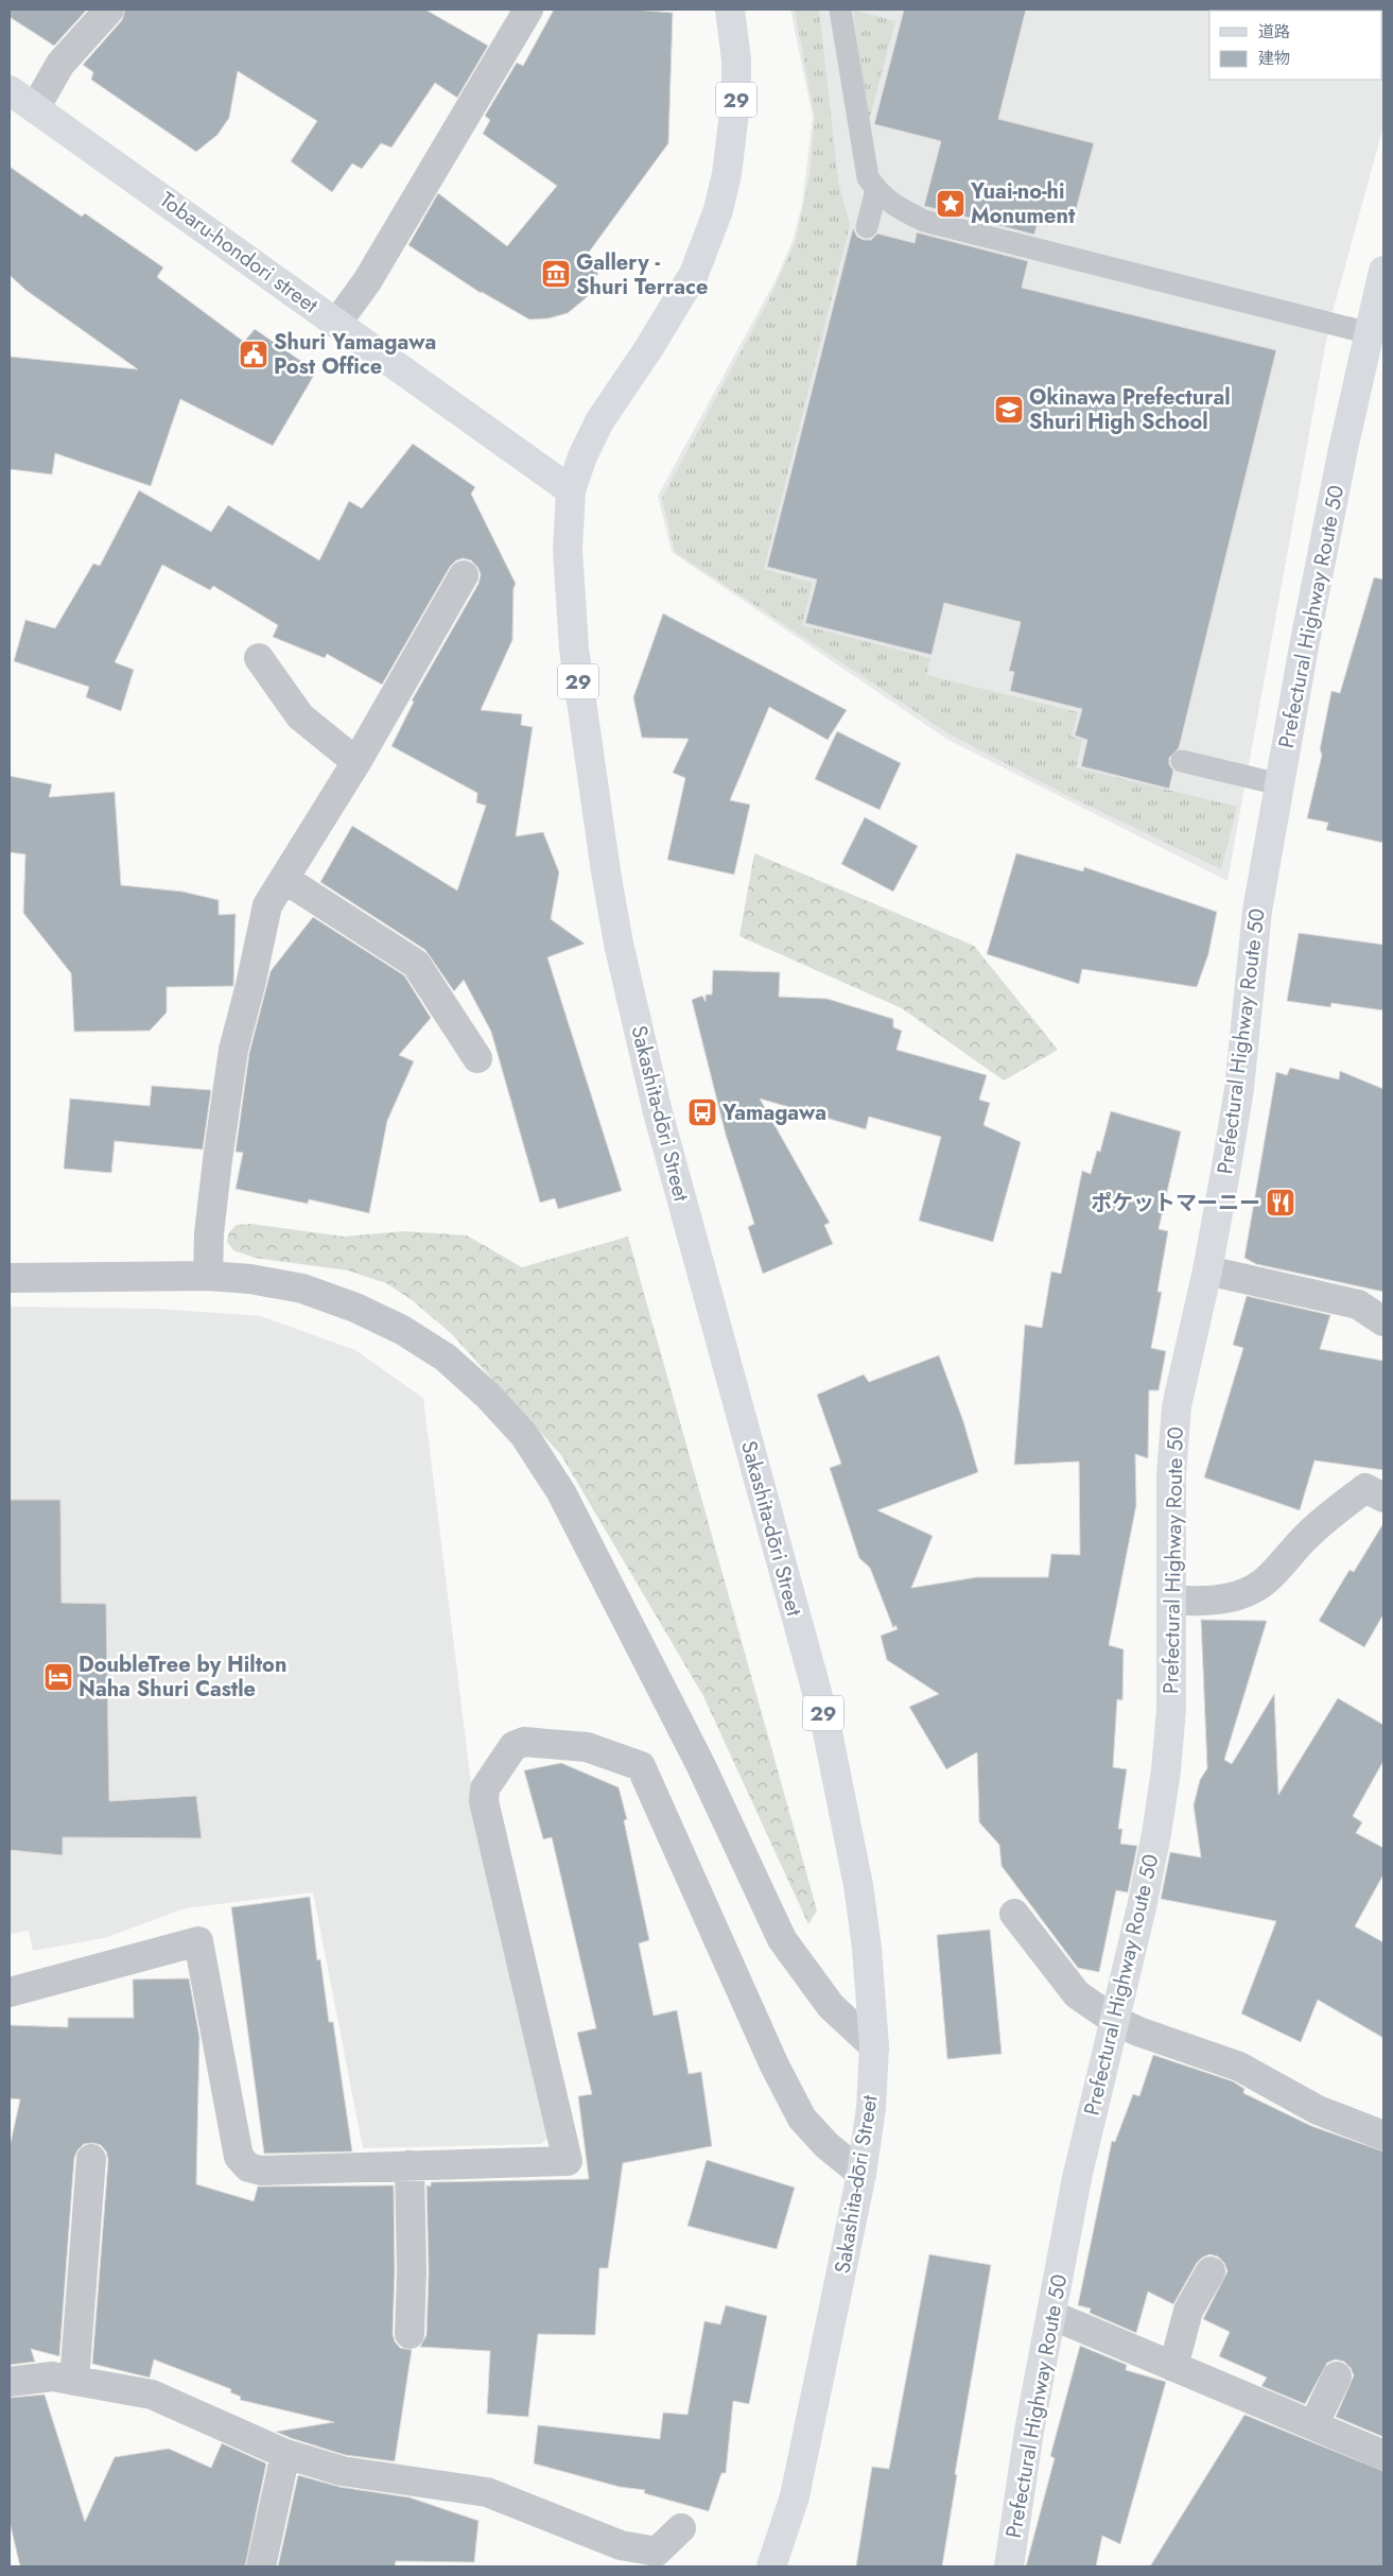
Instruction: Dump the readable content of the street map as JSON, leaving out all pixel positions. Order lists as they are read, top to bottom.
{
  "streets": {
    "main road": [
      "29",
      "Tobaru-hondori street",
      "Prefectural Highway Route 50",
      "Sakashita-dōri Street"
    ]
  },
  "crossings": [
    ["29", "Tobaru-hondori street"],
    ["29", "Sakashita-dōri Street"],
    ["Tobaru-hondori street", "Sakashita-dōri Street"]
  ],
  "places": {
    "place": ["Yuai-no-hi Monument"],
    "museum": ["Gallery - Shuri Terrace"],
    "public building": ["Shuri Yamagawa Post Office"],
    "school or university": ["Okinawa Prefectural Shuri High School"],
    "bus stop": ["Yamagawa"],
    "restaurant": ["ポケットマーニー"],
    "hotel": ["DoubleTree by Hilton Naha Shuri Castle"]
  },
  "legend": ["道路", "建物"]
}
